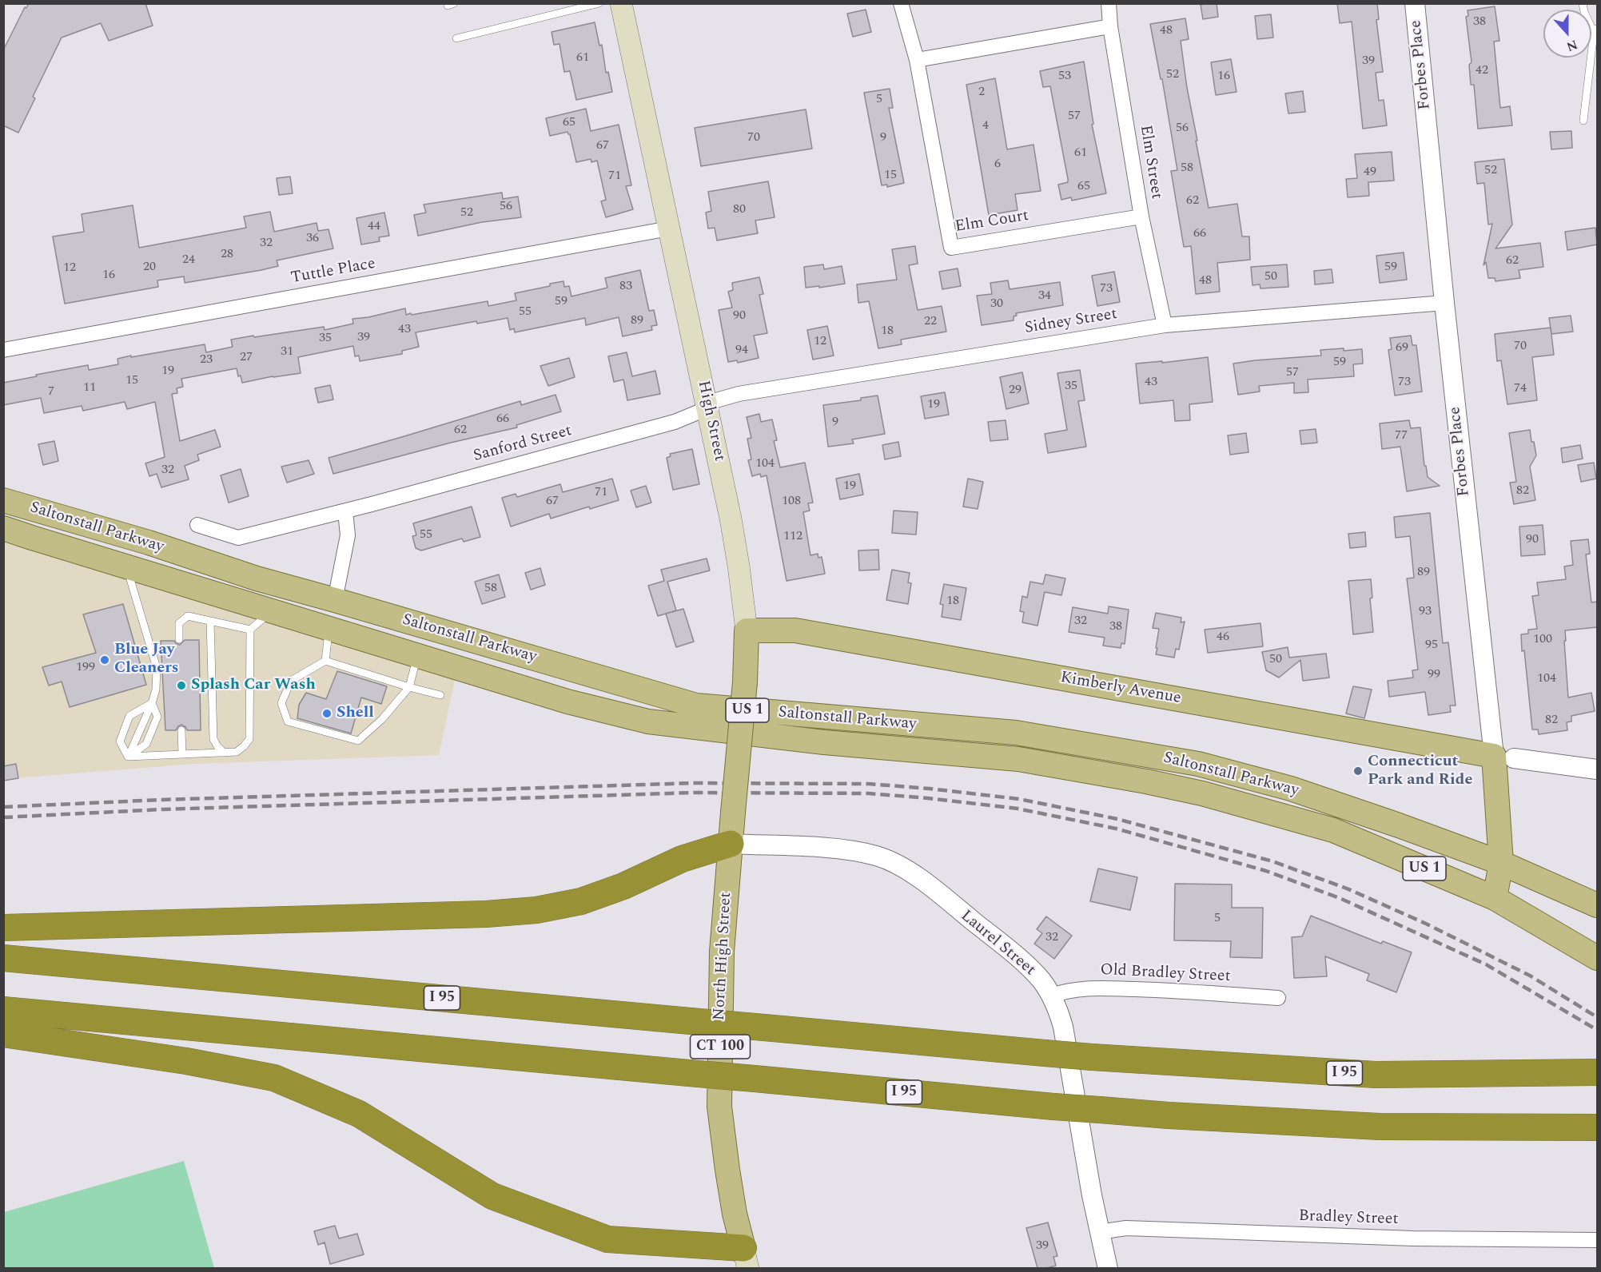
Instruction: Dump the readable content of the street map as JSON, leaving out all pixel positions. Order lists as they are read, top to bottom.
{
  "streets": {
    "highway": ["I 95"],
    "main road": [
      "Forbes Place",
      "High Street",
      "Saltonstall Parkway",
      "Kimberly Avenue",
      "US 1",
      "North High Street",
      "CT 100"
    ],
    "street": [
      "Elm Street",
      "Elm Court",
      "Tuttle Place",
      "Sidney Street",
      "Sanford Street",
      "Laurel Street",
      "Old Bradley Street",
      "Bradley Street"
    ]
  },
  "crossings": [
    ["Forbes Place", "Sidney Street"],
    ["Forbes Place", "Saltonstall Parkway"],
    ["Forbes Place", "Kimberly Avenue"],
    ["Forbes Place", "US 1"],
    ["Elm Street", "Elm Court"],
    ["Elm Street", "Sidney Street"],
    ["Tuttle Place", "High Street"],
    ["Sidney Street", "High Street"],
    ["Sidney Street", "Sanford Street"],
    ["High Street", "Sanford Street"],
    ["High Street", "Kimberly Avenue"],
    ["High Street", "Laurel Street"],
    ["High Street", "North High Street"],
    ["Saltonstall Parkway", "US 1"],
    ["Laurel Street", "North High Street"],
    ["Laurel Street", "Old Bradley Street"],
    ["Laurel Street", "Bradley Street"]
  ],
  "places": [
    "Blue Jay Cleaners",
    "Splash Car Wash",
    "Shell",
    "Connecticut Park and Ride"
  ],
  "house_numbers": [
    "38",
    "48",
    "61",
    "39",
    "42",
    "52",
    "53",
    "16",
    "2",
    "5",
    "57",
    "65",
    "4",
    "56",
    "70",
    "9",
    "67",
    "61",
    "6",
    "58",
    "52",
    "49",
    "15",
    "71",
    "65",
    "62",
    "56",
    "80",
    "52",
    "44",
    "66",
    "36",
    "32",
    "28",
    "24",
    "62",
    "20",
    "59",
    "12",
    "16",
    "50",
    "48",
    "83",
    "73",
    "34",
    "59",
    "30",
    "55",
    "90",
    "89",
    "22",
    "43",
    "18",
    "39",
    "35",
    "12",
    "70",
    "69",
    "94",
    "31",
    "27",
    "23",
    "59",
    "19",
    "57",
    "15",
    "43",
    "73",
    "35",
    "11",
    "74",
    "29",
    "7",
    "19",
    "66",
    "9",
    "62",
    "77",
    "104",
    "32",
    "19",
    "82",
    "71",
    "67",
    "108",
    "55",
    "112",
    "90",
    "89",
    "58",
    "18",
    "93",
    "32",
    "38",
    "46",
    "100",
    "95",
    "50",
    "199",
    "99",
    "104",
    "82",
    "5",
    "32",
    "39"
  ],
  "north": "bottom"
}
